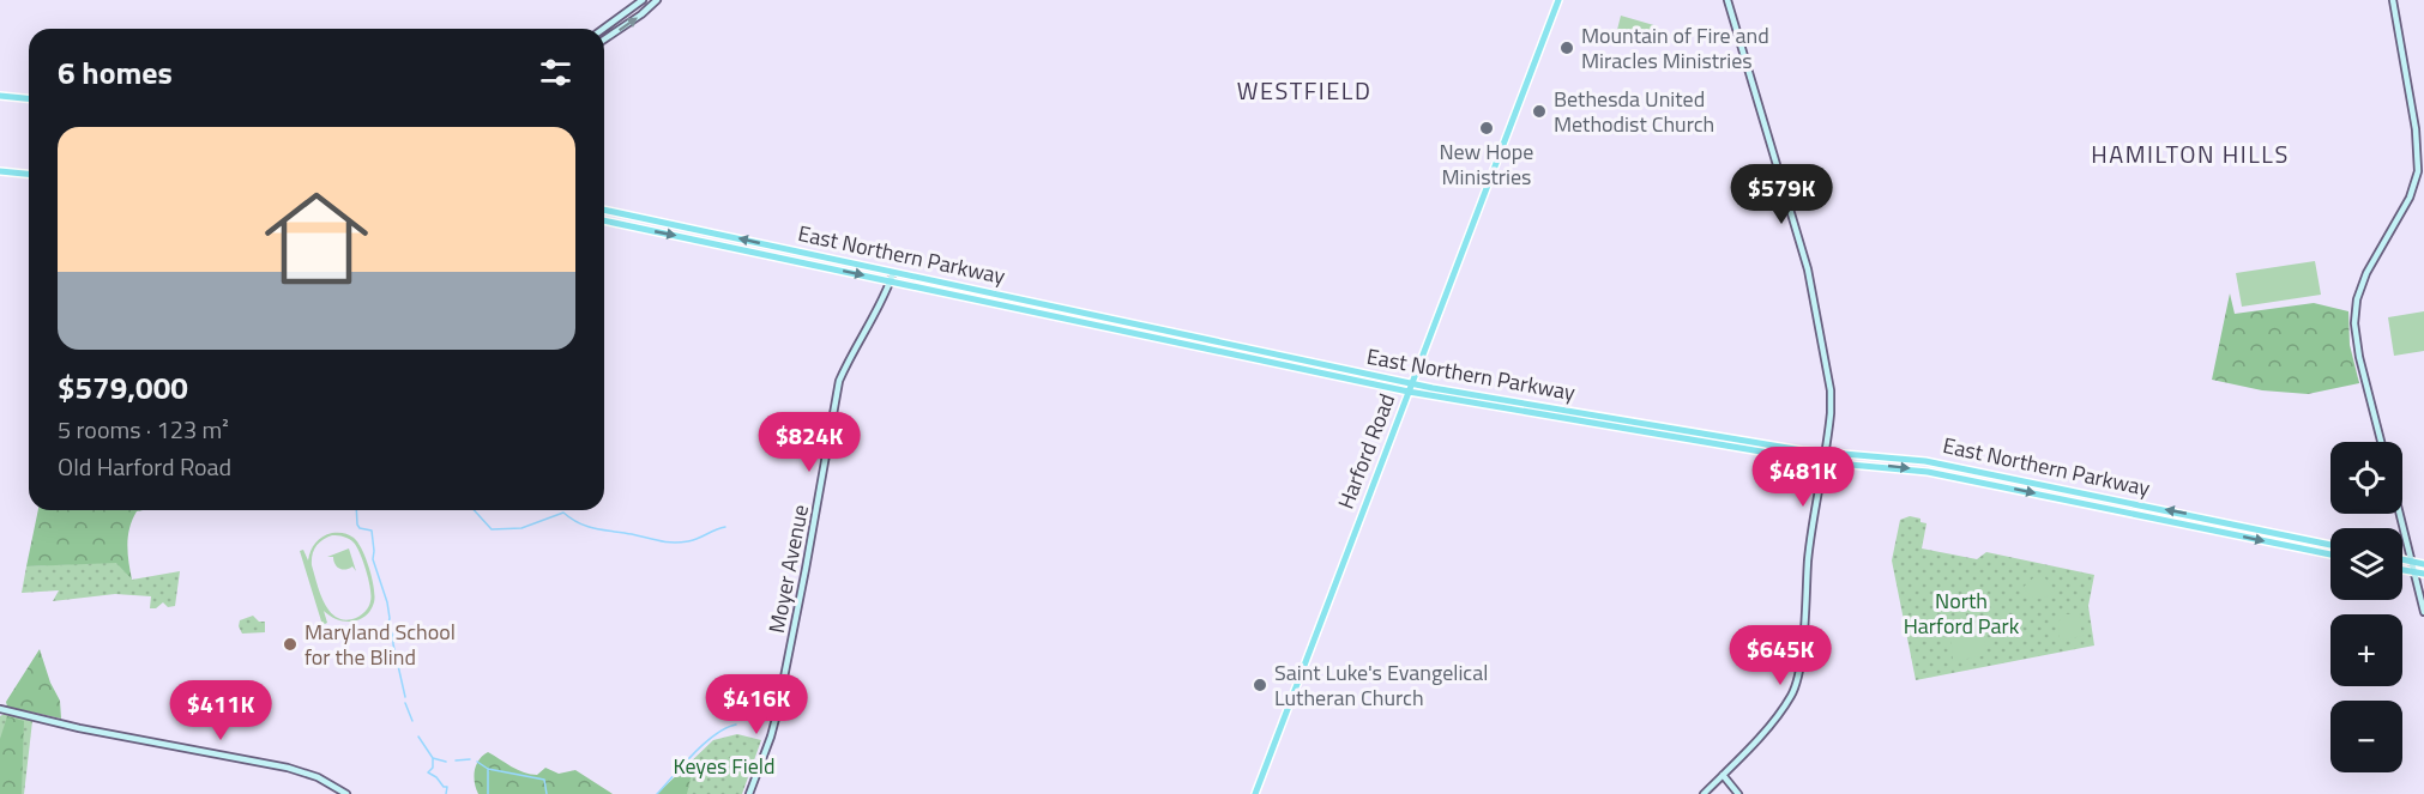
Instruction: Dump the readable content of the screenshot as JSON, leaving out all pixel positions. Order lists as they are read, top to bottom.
{
  "streets": {
    "main road": ["East Northern Parkway", "Harford Road"],
    "street": ["Moyer Avenue"]
  },
  "crossings": [
    ["East Northern Parkway", "Harford Road"],
    ["East Northern Parkway", "Moyer Avenue"]
  ],
  "districts": ["WESTFIELD", "HAMILTON HILLS"],
  "parks": ["North Harford Park", "Keyes Field"],
  "places": [
    "Mountain of Fire and Miracles Ministries",
    "Bethesda United Methodist Church",
    "New Hope Ministries",
    "Maryland School for the Blind",
    "Saint Luke's Evangelical Lutheran Church"
  ],
  "page": {
    "heading": "6 homes",
    "list": [
      {
        "name": "$579,000",
        "note": "5 rooms · 123 m² · Old Harford Road"
      }
    ],
    "price": [
      "$579K",
      "$824K",
      "$481K",
      "$645K",
      "$416K",
      "$411K"
    ],
    "map_buttons": ["+", "−"]
  }
}
